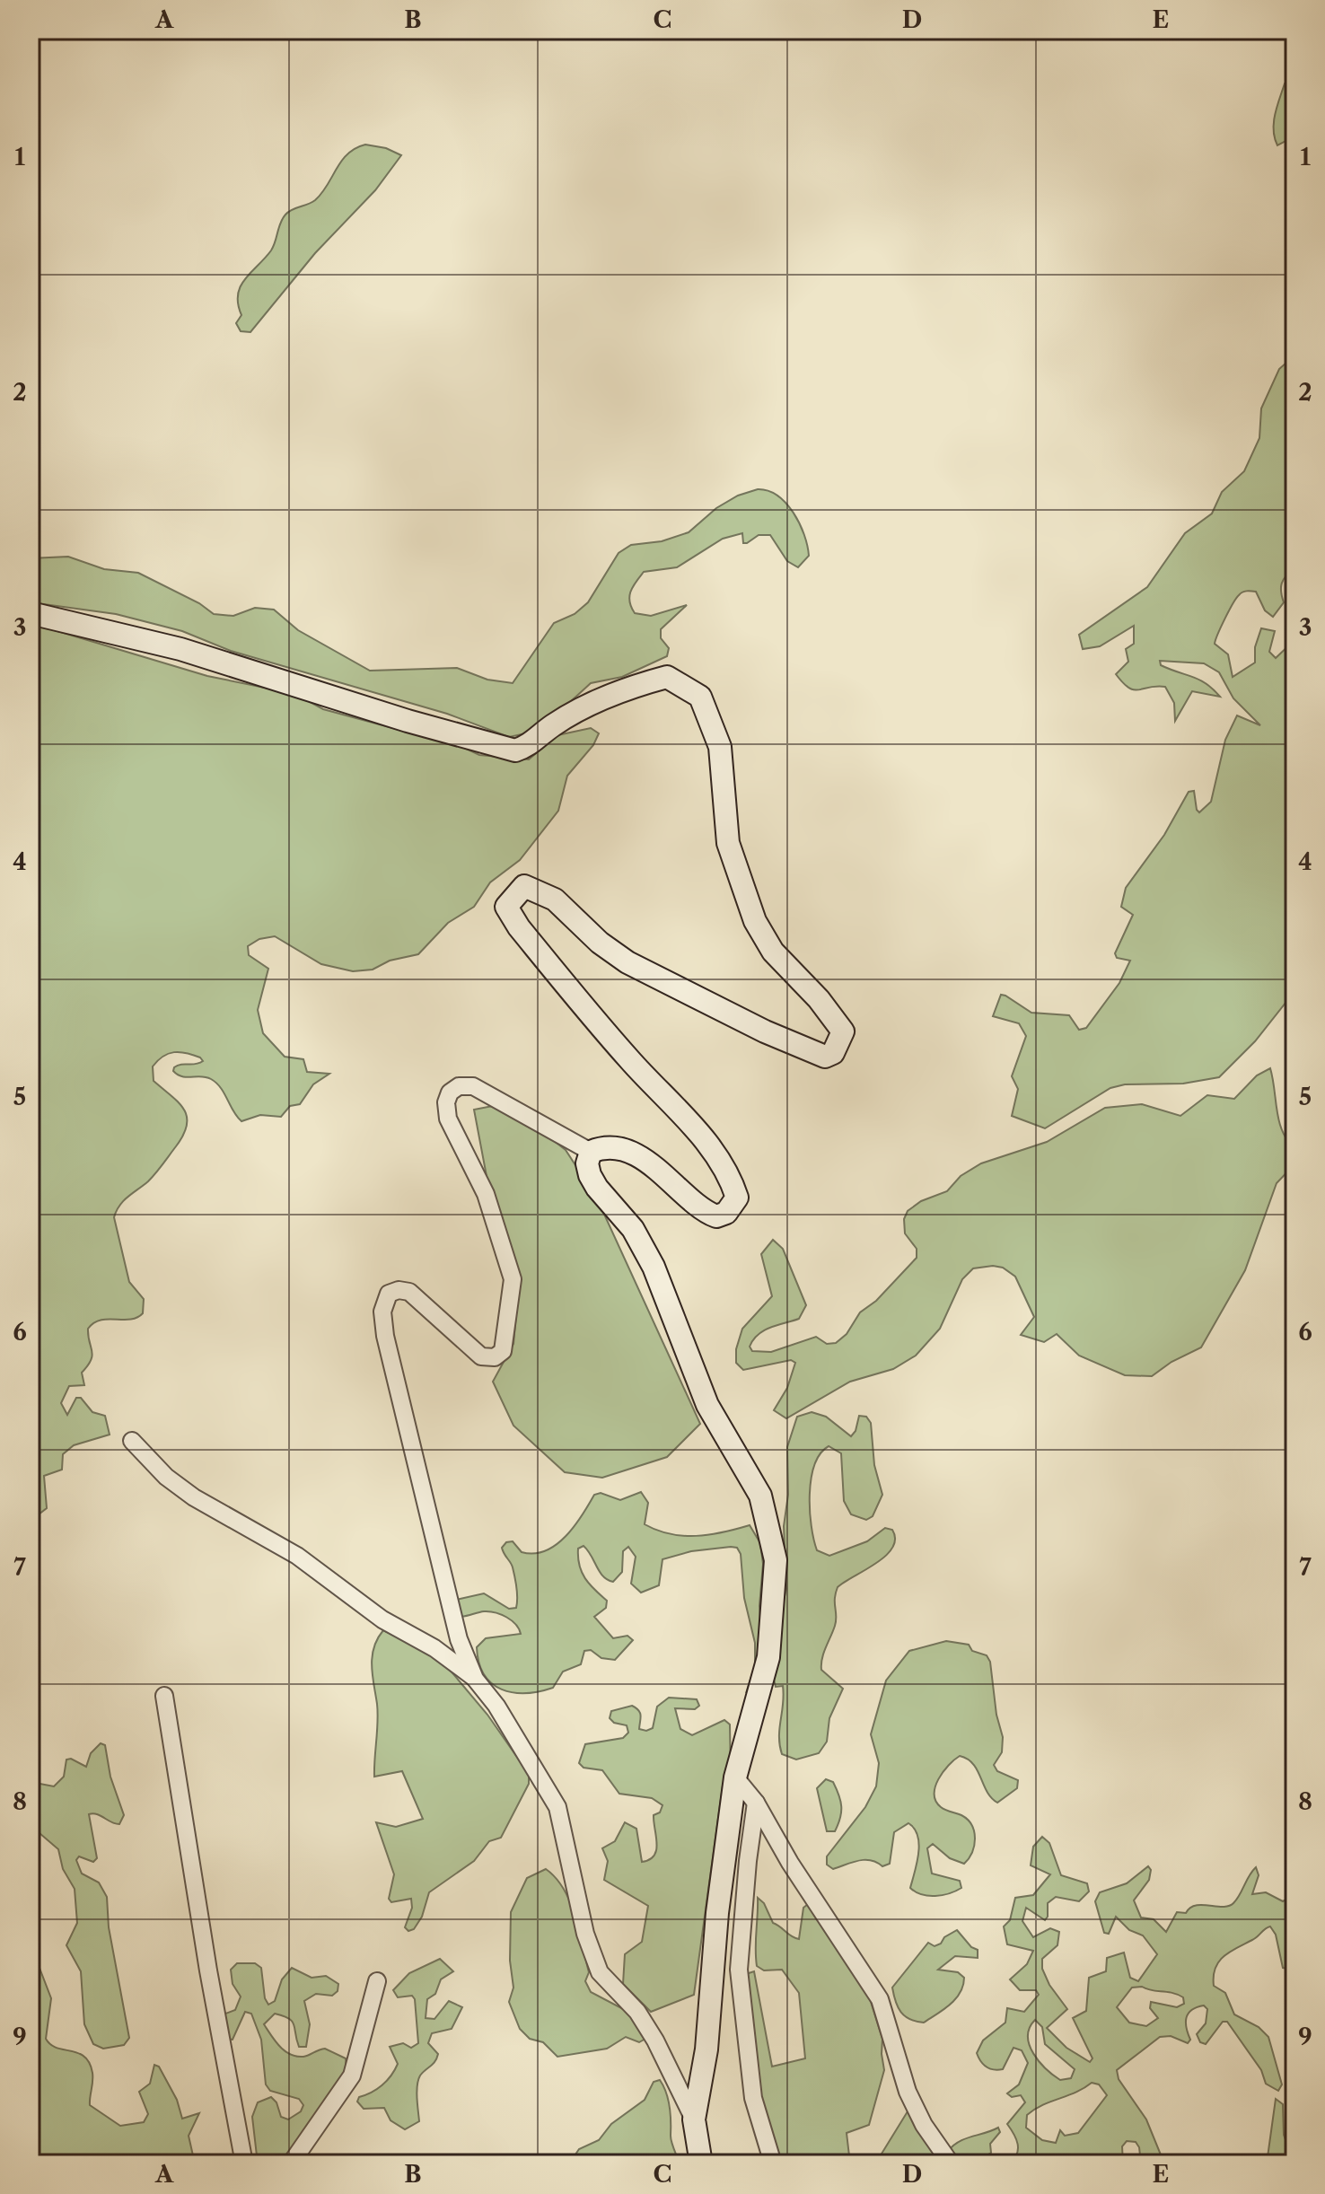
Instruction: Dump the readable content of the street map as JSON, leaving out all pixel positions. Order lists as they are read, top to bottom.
{
  "grid": {
    "columns": [
      "A",
      "B",
      "C",
      "D",
      "E"
    ],
    "rows": [
      "1",
      "2",
      "3",
      "4",
      "5",
      "6",
      "7",
      "8",
      "9"
    ]
  }
}
